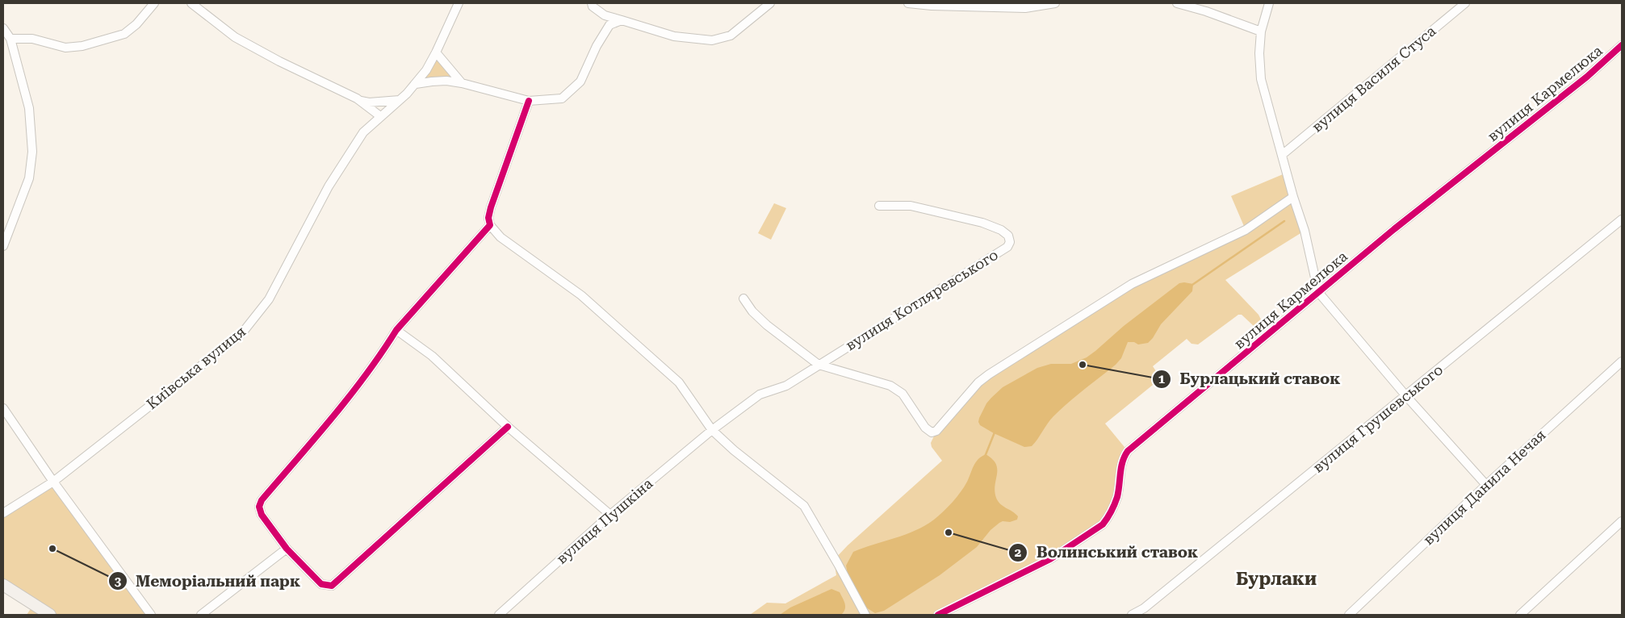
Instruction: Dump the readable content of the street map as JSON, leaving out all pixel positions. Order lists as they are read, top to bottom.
{
  "streets": {
    "street": [
      "вулиця Василя Стуса",
      "вулиця Кармелюка",
      "вулиця Котляревського",
      "Київська вулиця",
      "вулиця Грушевського",
      "вулиця Данила Нечая",
      "вулиця Пушкіна"
    ]
  },
  "crossings": [
    ["вулиця Котляревського", "вулиця Пушкіна"]
  ],
  "districts": ["Бурлаки"],
  "places": ["Бурлацький ставок", "Волинський ставок", "Меморіальний парк"]
}
